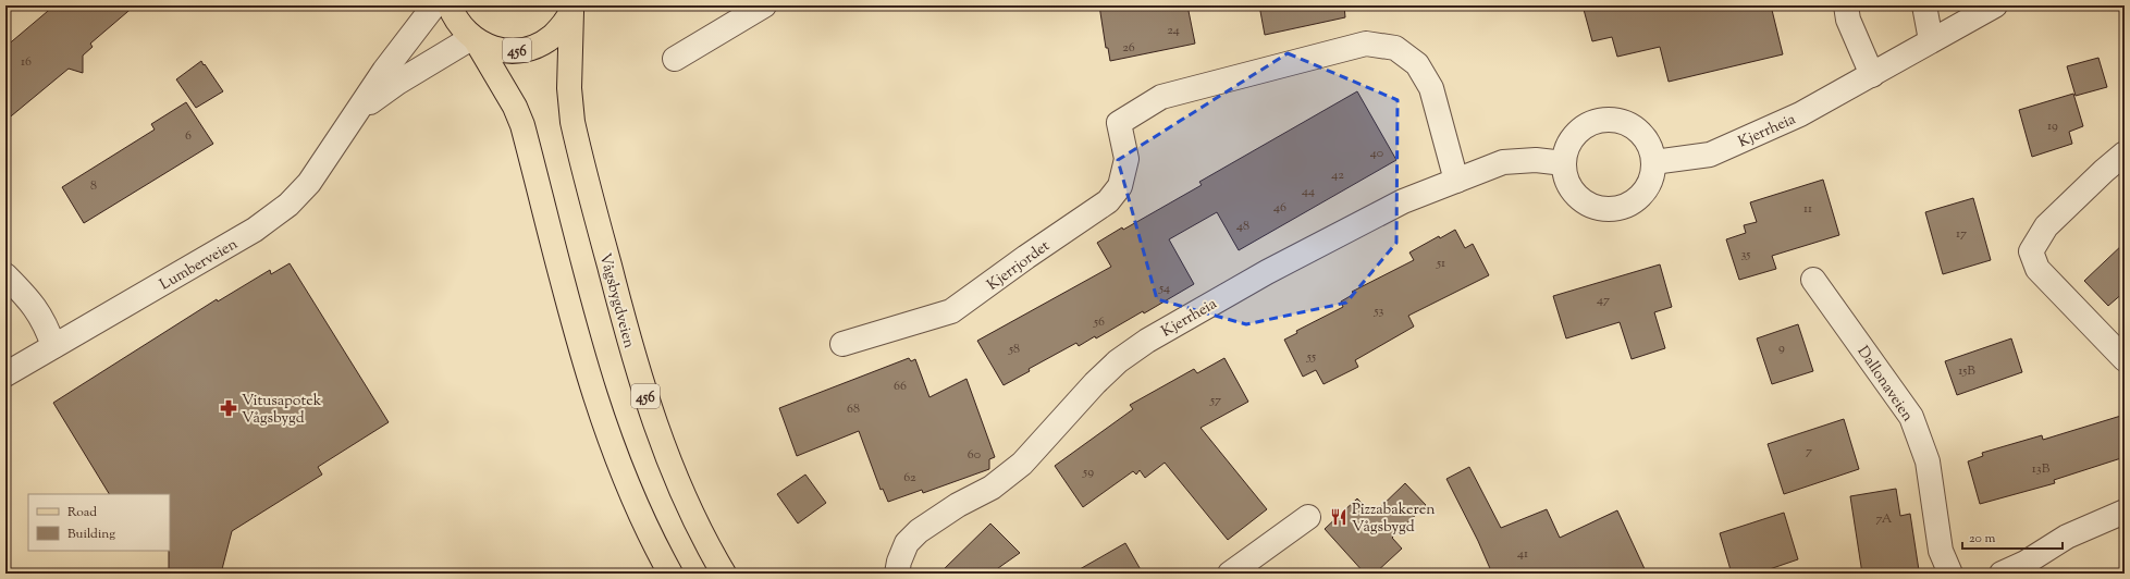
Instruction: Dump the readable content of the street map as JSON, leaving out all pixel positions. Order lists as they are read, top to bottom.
{
  "streets": {
    "main road": ["456", "Vågsbygdveien"],
    "street": [
      "Kjerrheia",
      "Lumberveien",
      "Kjerrjordet",
      "Dallonaveien"
    ]
  },
  "crossings": [
    ["456", "Lumberveien"],
    ["456", "Vågsbygdveien"],
    ["Kjerrheia", "Kjerrjordet"]
  ],
  "places": {
    "pharmacy": ["Vitusapotek Vågsbygd"],
    "restaurant": ["Pizzabakeren Vågsbygd"]
  },
  "house_numbers": [
    "24",
    "26",
    "16",
    "19",
    "6",
    "40",
    "42",
    "8",
    "44",
    "46",
    "11",
    "48",
    "17",
    "35",
    "51",
    "54",
    "47",
    "53",
    "56",
    "9",
    "58",
    "55",
    "15B",
    "66",
    "57",
    "68",
    "7",
    "60",
    "13B",
    "59",
    "62",
    "7A",
    "41"
  ],
  "legend": ["Road", "Building"],
  "scale_bar": "20 m"
}
